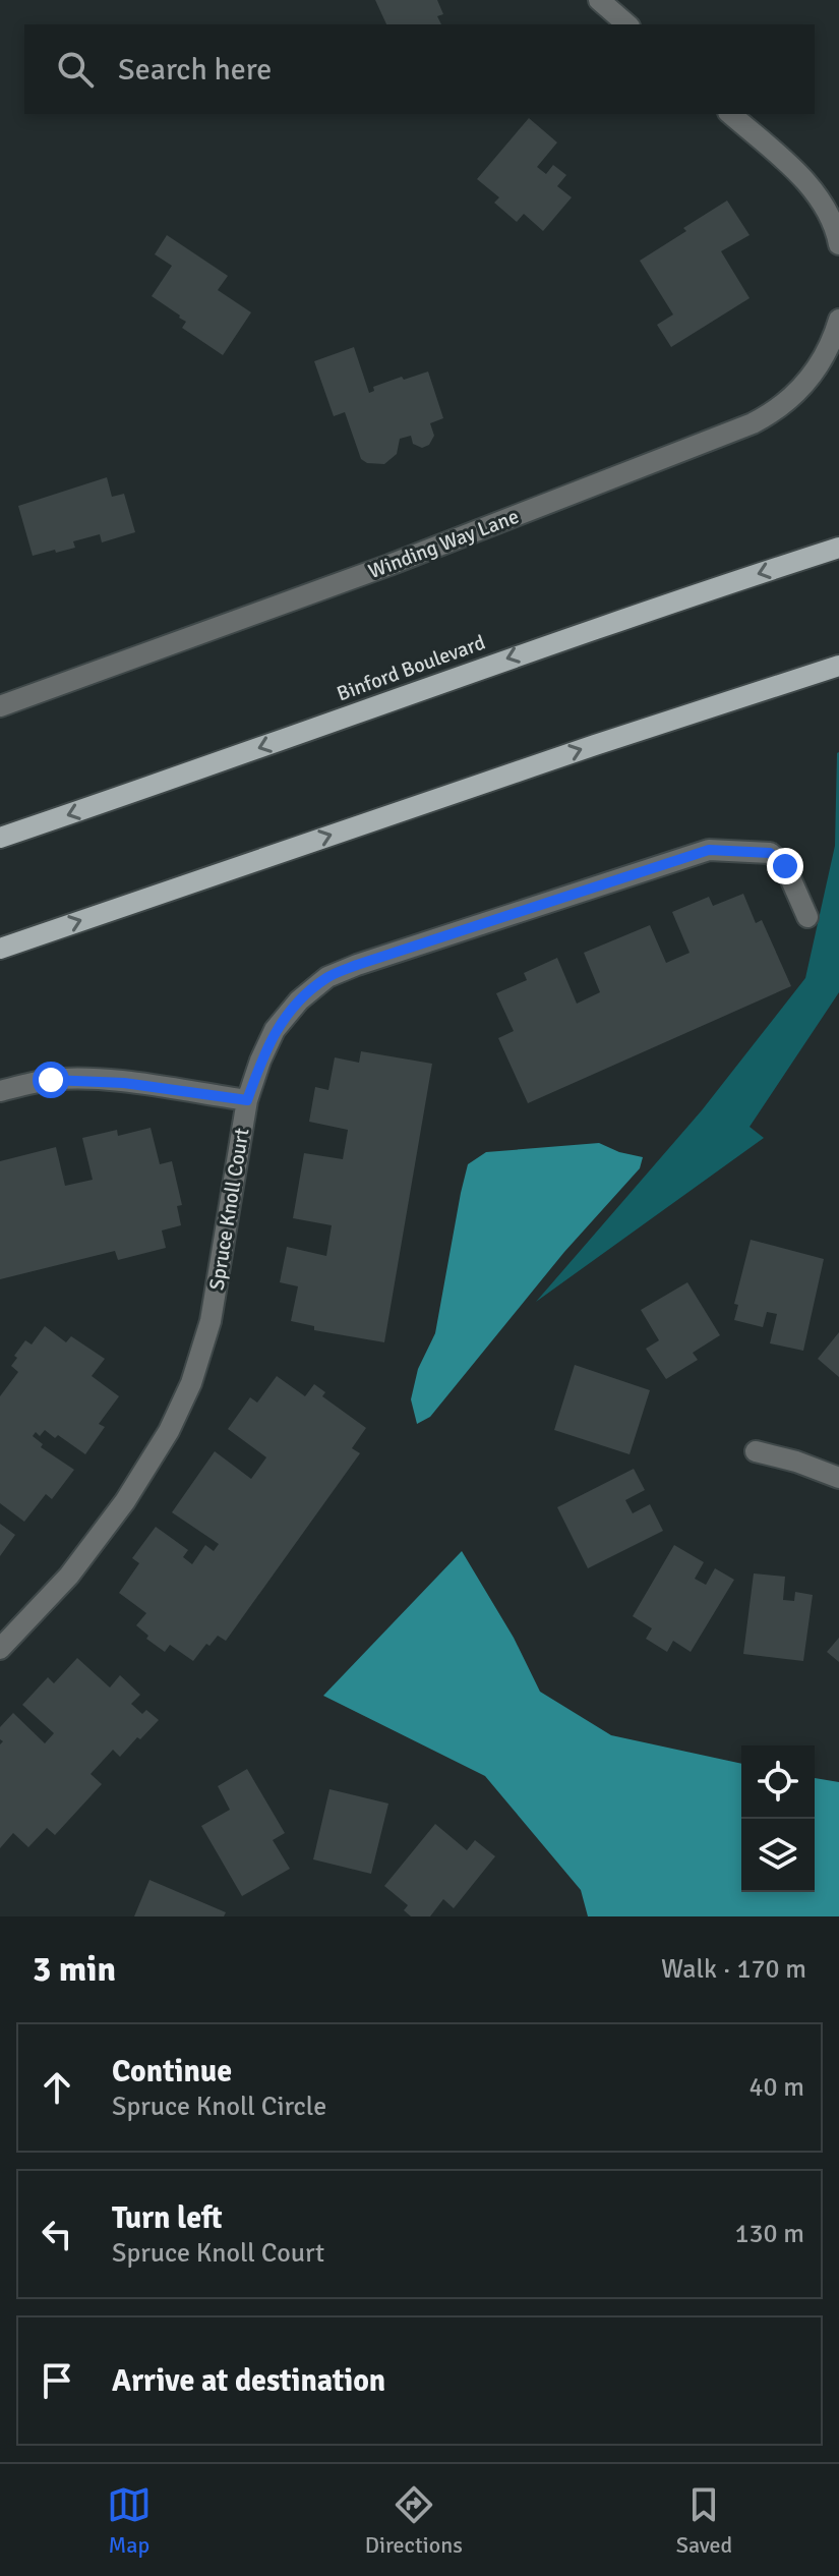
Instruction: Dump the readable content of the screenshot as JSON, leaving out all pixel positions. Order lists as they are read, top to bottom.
{
  "streets": {
    "main road": ["Binford Boulevard"],
    "street": ["Winding Way Lane", "Spruce Knoll Court"]
  },
  "page": {
    "search": "Search here",
    "heading": ["3 min", "Walk · 170 m"],
    "list": [
      ["Continue", "Spruce Knoll Circle", "40 m"],
      ["Turn left", "Spruce Knoll Court", "130 m"],
      "Arrive at destination"
    ],
    "nav": ["Map", "Directions", "Saved"]
  }
}
